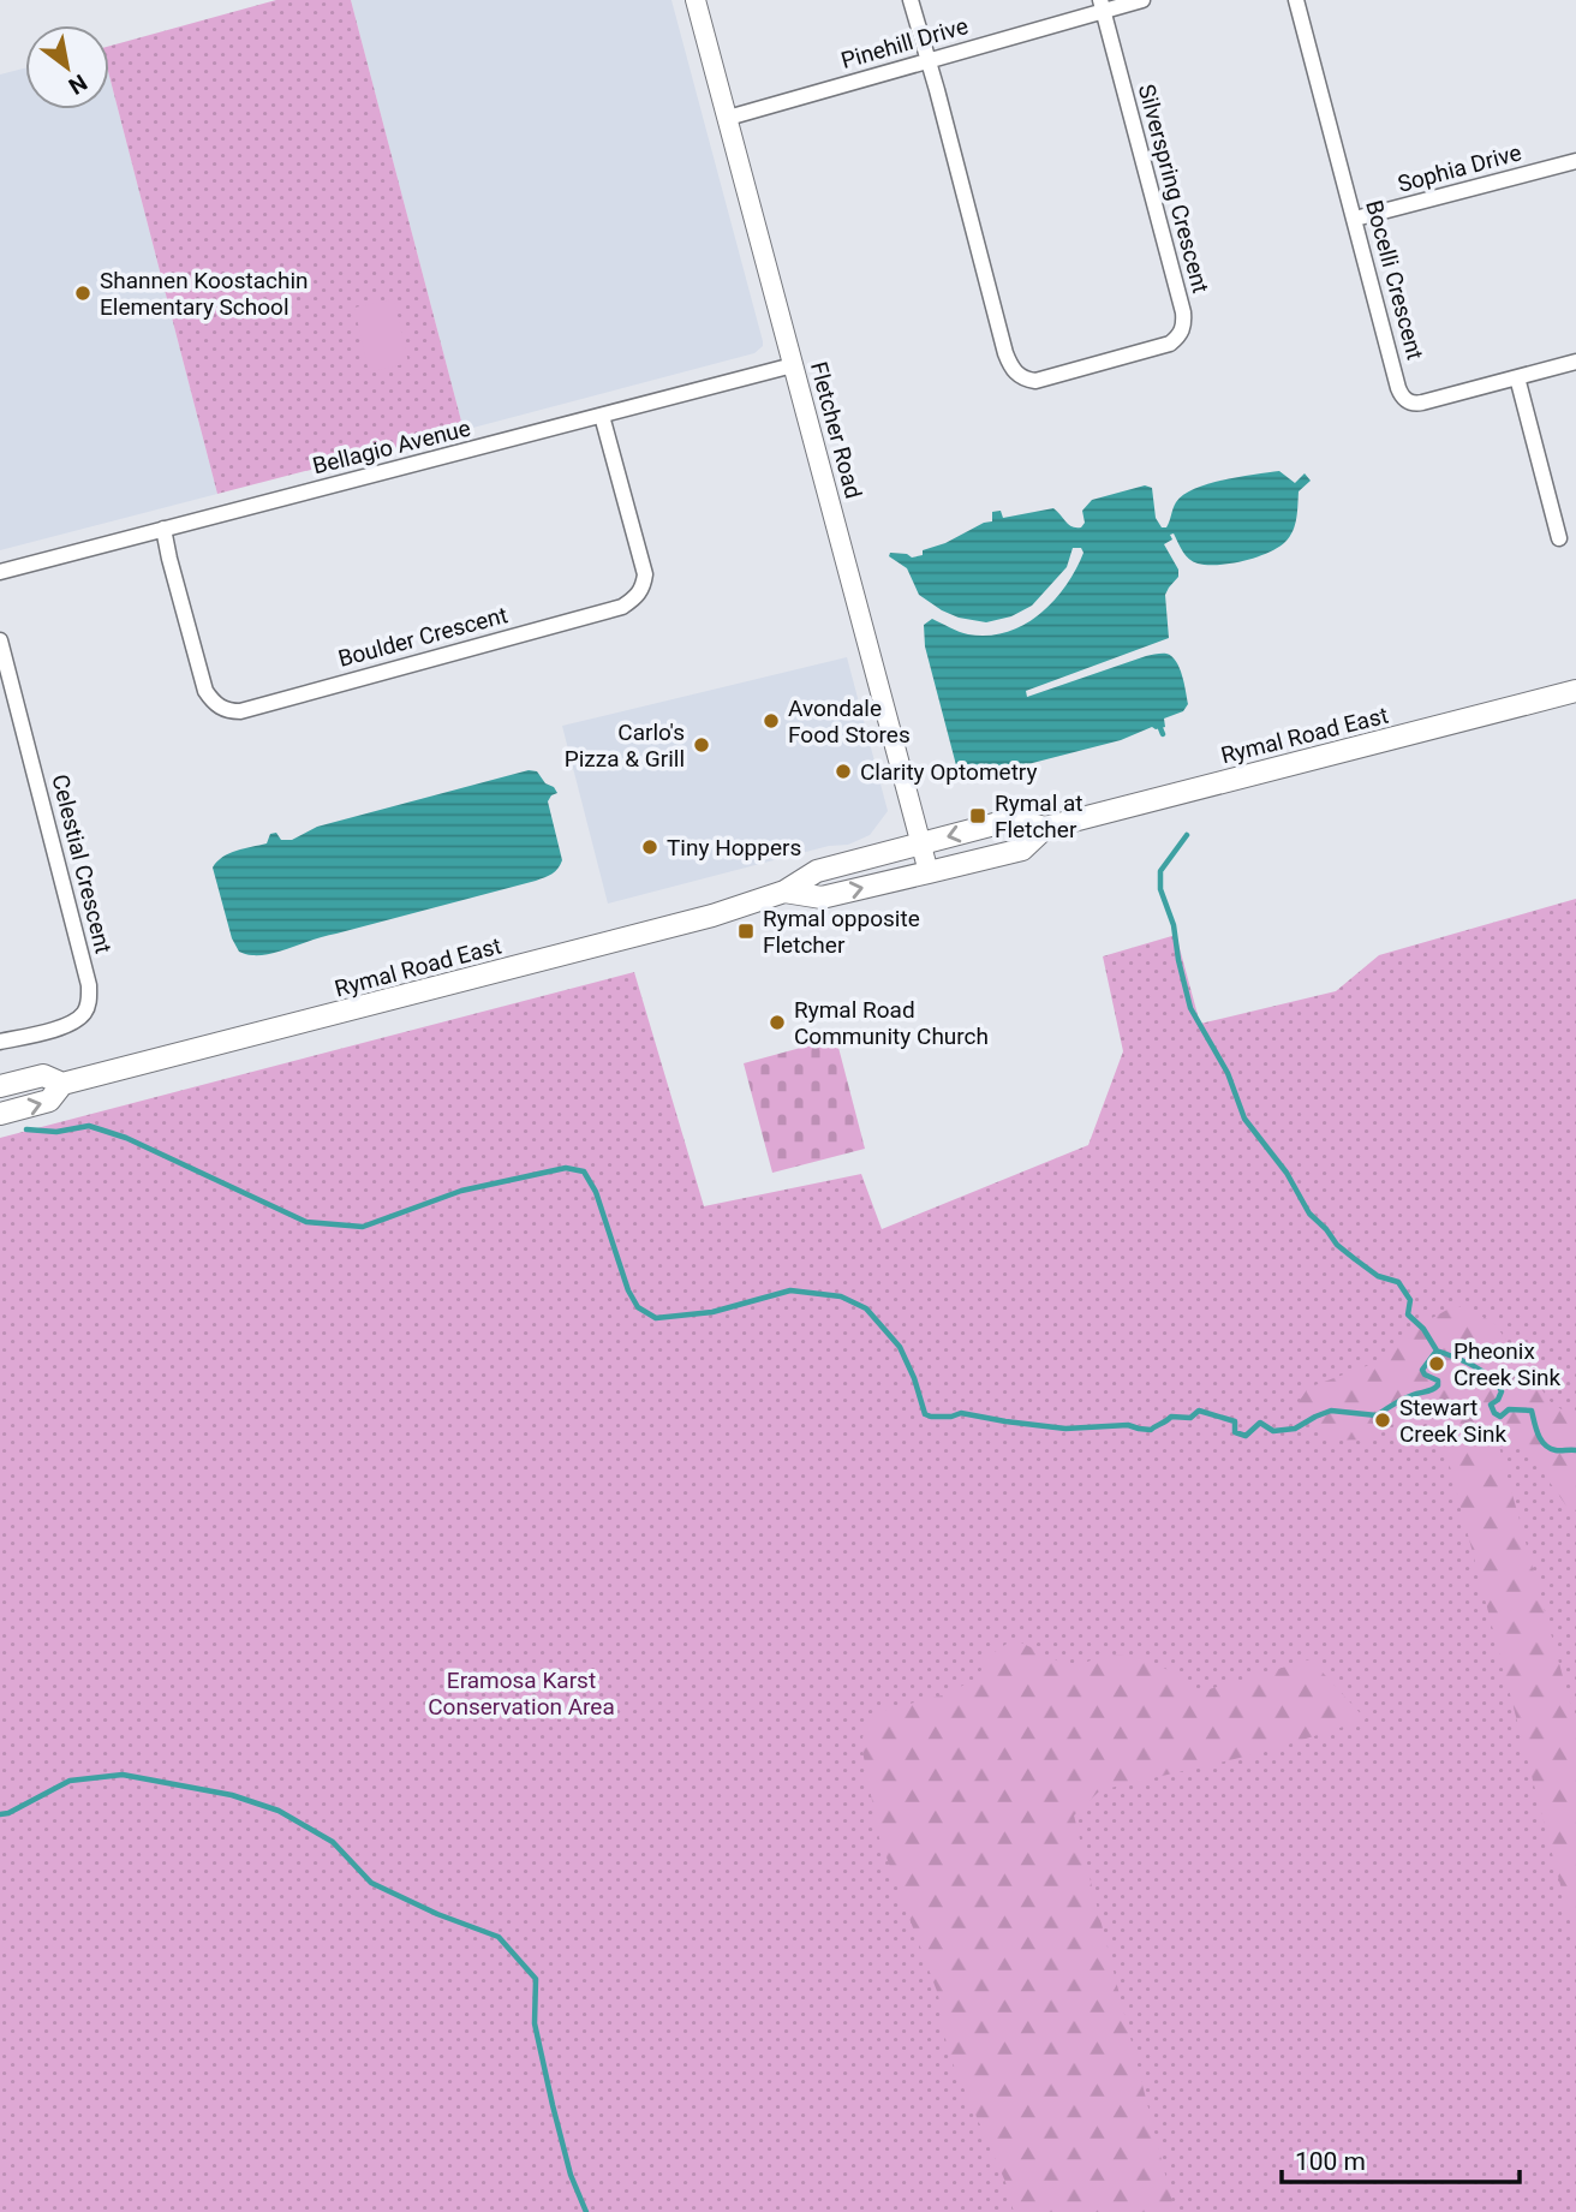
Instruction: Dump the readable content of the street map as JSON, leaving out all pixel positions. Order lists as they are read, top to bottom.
{
  "streets": {
    "main road": ["Rymal Road East"],
    "street": [
      "Pinehill Drive",
      "Sophia Drive",
      "Silverspring Crescent",
      "Bocelli Crescent",
      "Fletcher Road",
      "Bellagio Avenue",
      "Boulder Crescent",
      "Celestial Crescent"
    ]
  },
  "crossings": [
    ["Pinehill Drive", "Silverspring Crescent"],
    ["Pinehill Drive", "Fletcher Road"],
    ["Sophia Drive", "Bocelli Crescent"],
    ["Fletcher Road", "Bellagio Avenue"],
    ["Fletcher Road", "Rymal Road East"],
    ["Bellagio Avenue", "Boulder Crescent"]
  ],
  "parks": ["Eramosa Karst Conservation Area"],
  "places": {
    "other": [
      "Shannen Koostachin Elementary School",
      "Avondale Food Stores",
      "Carlo's Pizza & Grill",
      "Clarity Optometry",
      "Tiny Hoppers",
      "Rymal Road Community Church",
      "Pheonix Creek Sink",
      "Stewart Creek Sink"
    ],
    "transit": ["Rymal at Fletcher", "Rymal opposite Fletcher"]
  },
  "scale_bar": "100 m",
  "north": "bottom right"
}
